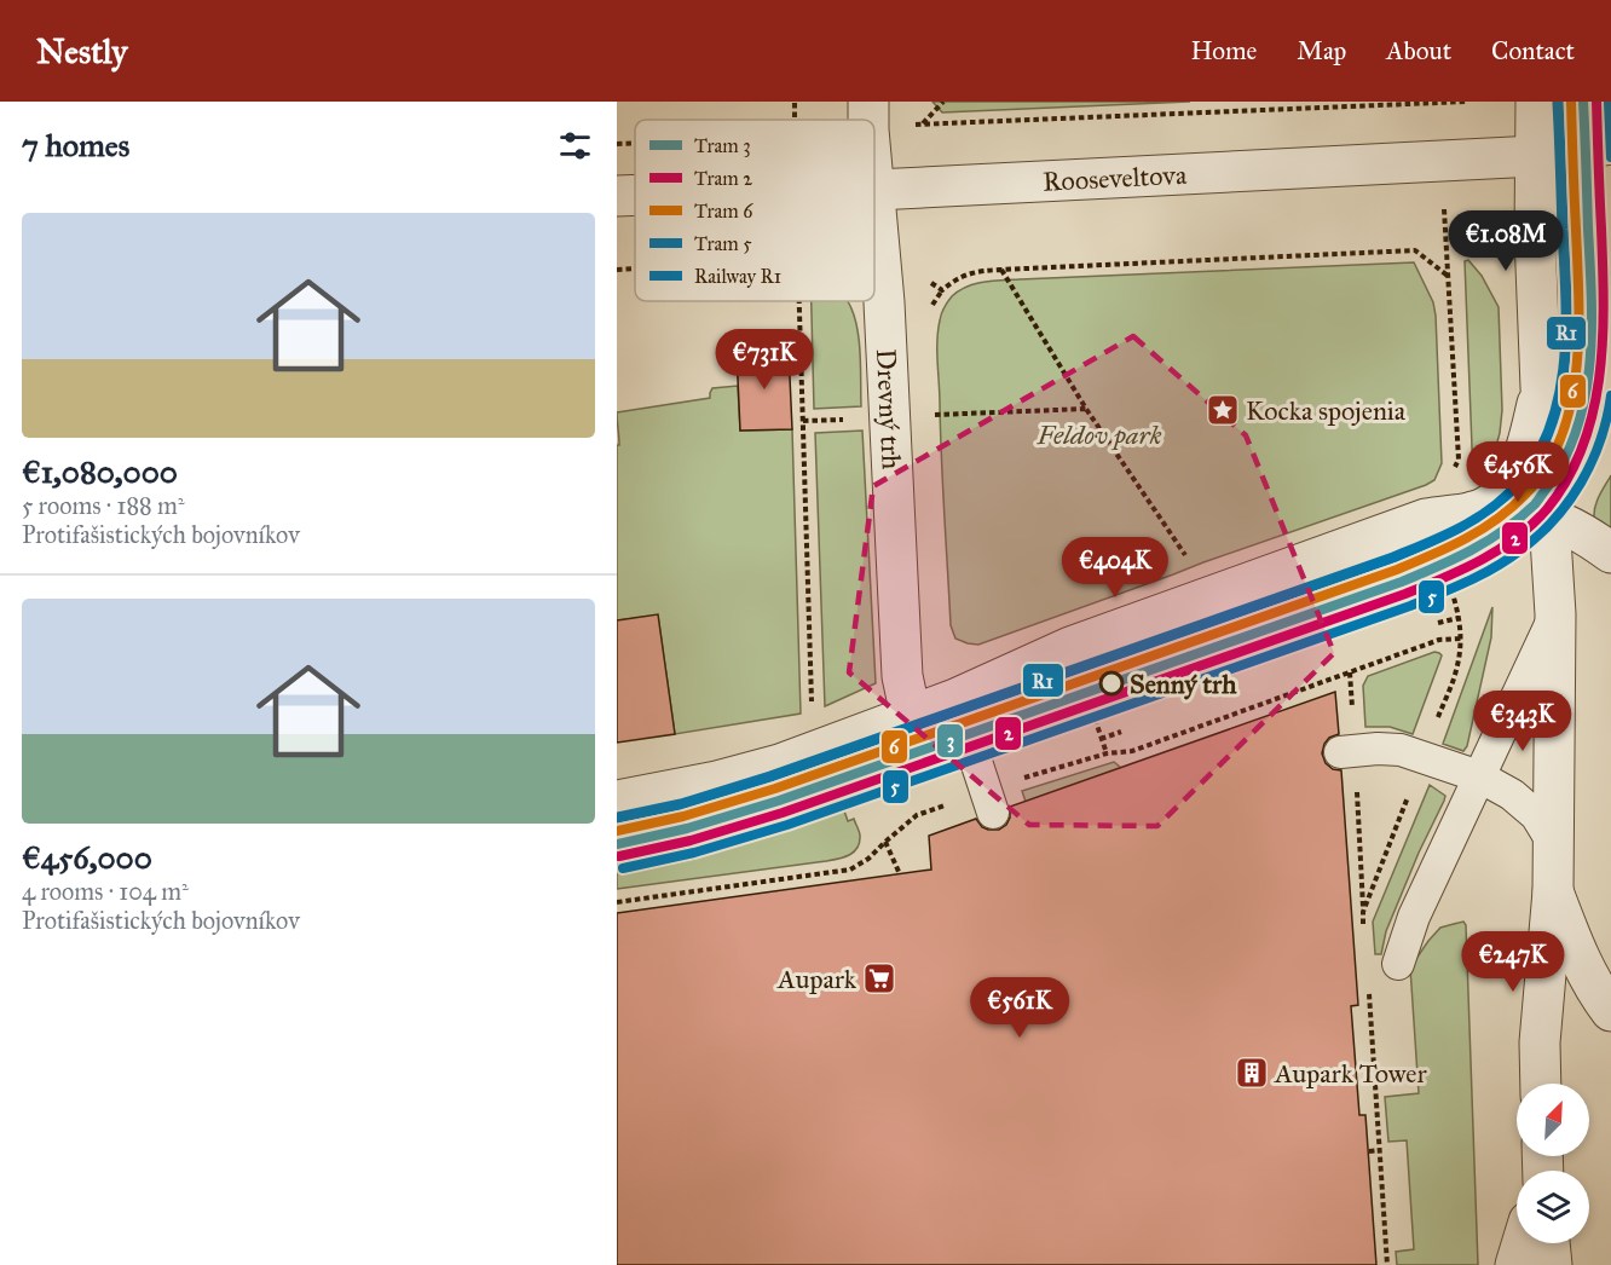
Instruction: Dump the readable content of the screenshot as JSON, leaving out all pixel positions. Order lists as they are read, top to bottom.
{
  "streets": {
    "street": ["Rooseveltova", "Drevný trh"]
  },
  "crossings": [
    ["Rooseveltova", "Drevný trh"]
  ],
  "parks": ["Feldov park"],
  "places": {
    "place": ["Kocka spojenia"],
    "other": ["Senný trh"],
    "supermarket": ["Aupark"],
    "building": ["Aupark Tower"]
  },
  "lines": [
    "tram line 3",
    "tram line 2",
    "tram line 6",
    "tram line 5",
    "rail line R1"
  ],
  "legend": [
    "Tram 3",
    "Tram 2",
    "Tram 6",
    "Tram 5",
    "Railway R1"
  ],
  "north": "top right",
  "page": {
    "header": "Nestly",
    "nav": [
      "Home",
      "Map",
      "About",
      "Contact"
    ],
    "heading": "7 homes",
    "list": [
      {
        "name": "€1,080,000",
        "note": "5 rooms · 188 m² · Protifašistických bojovníkov"
      },
      {
        "name": "€456,000",
        "note": "4 rooms · 104 m² · Protifašistických bojovníkov"
      }
    ],
    "price": [
      "€1.08M",
      "€731K",
      "€456K",
      "€404K",
      "€343K",
      "€247K",
      "€561K"
    ]
  }
}
